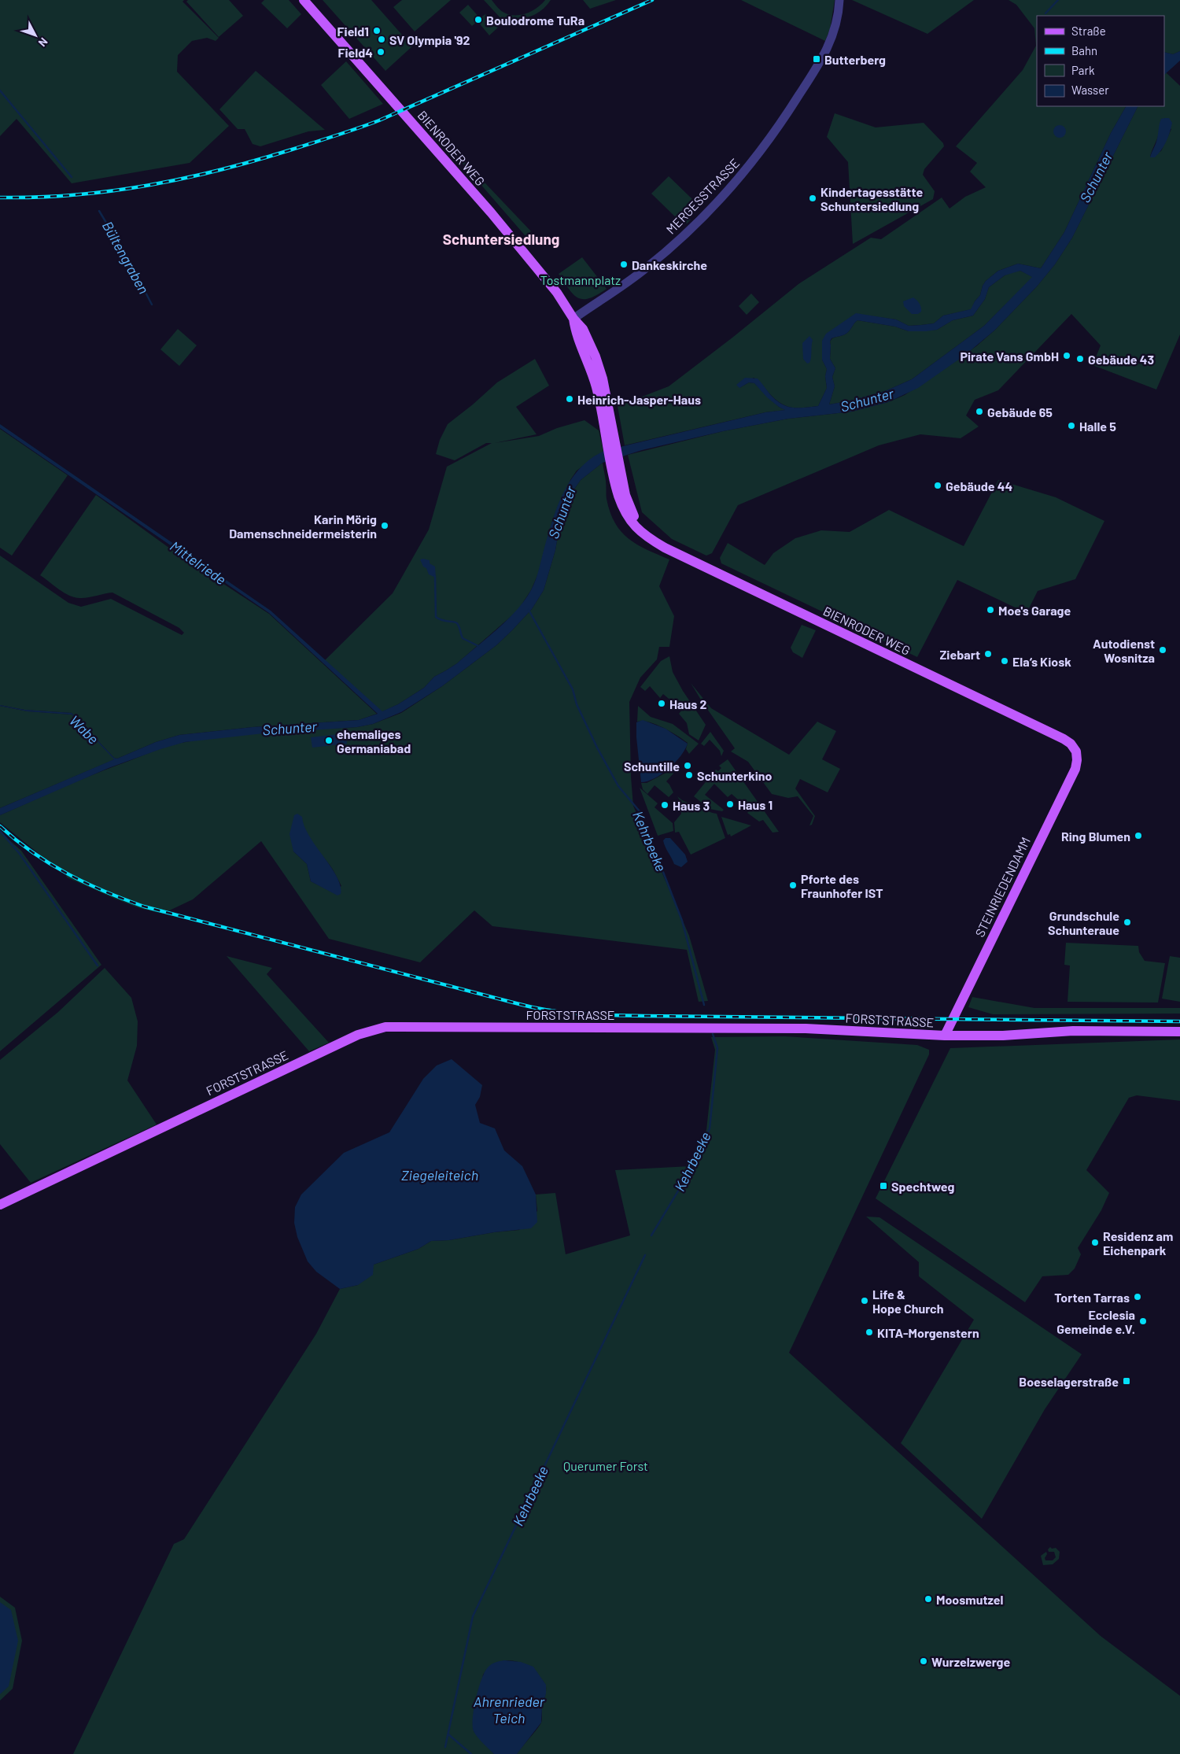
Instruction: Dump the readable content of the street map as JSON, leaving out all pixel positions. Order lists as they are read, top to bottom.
{
  "streets": {
    "main road": ["BIENRODER WEG", "STEINRIEDENDAMM", "FORSTSTRASSE"],
    "street": ["MERGESSTRASSE"]
  },
  "crossings": [
    ["BIENRODER WEG", "MERGESSTRASSE"],
    ["BIENRODER WEG", "STEINRIEDENDAMM"],
    ["STEINRIEDENDAMM", "FORSTSTRASSE"]
  ],
  "districts": ["Schuntersiedlung"],
  "water": [
    "Schunter",
    "Bültengraben",
    "Mittelriede",
    "Wabe",
    "Kehrbeeke",
    "Ziegeleiteich",
    "Ahrenrieder Teich"
  ],
  "parks": ["Tostmannplatz", "Querumer Forst"],
  "places": {
    "other": [
      "Boulodrome TuRa",
      "Field1",
      "SV Olympia '92",
      "Field4",
      "Kindertagesstätte Schuntersiedlung",
      "Dankeskirche",
      "Pirate Vans GmbH",
      "Gebäude 43",
      "Heinrich-Jasper-Haus",
      "Gebäude 65",
      "Halle 5",
      "Gebäude 44",
      "Karin Mörig Damenschneidermeisterin",
      "Moe's Garage",
      "Autodienst Wosnitza",
      "Ziebart",
      "Ela‘s Kiosk",
      "Haus 2",
      "ehemaliges Germaniabad",
      "Schuntille",
      "Schunterkino",
      "Haus 1",
      "Haus 3",
      "Ring Blumen",
      "Pforte des Fraunhofer IST",
      "Grundschule Schunteraue",
      "Residenz am Eichenpark",
      "Torten Tarras",
      "Life & Hope Church",
      "Ecclesia Gemeinde e.V.",
      "KITA-Morgenstern",
      "Moosmutzel",
      "Wurzelzwerge"
    ],
    "transit": ["Butterberg", "Spechtweg", "Boeselagerstraße"]
  },
  "legend": [
    "Straße",
    "Bahn",
    "Park",
    "Wasser"
  ],
  "north": "bottom right"
}
